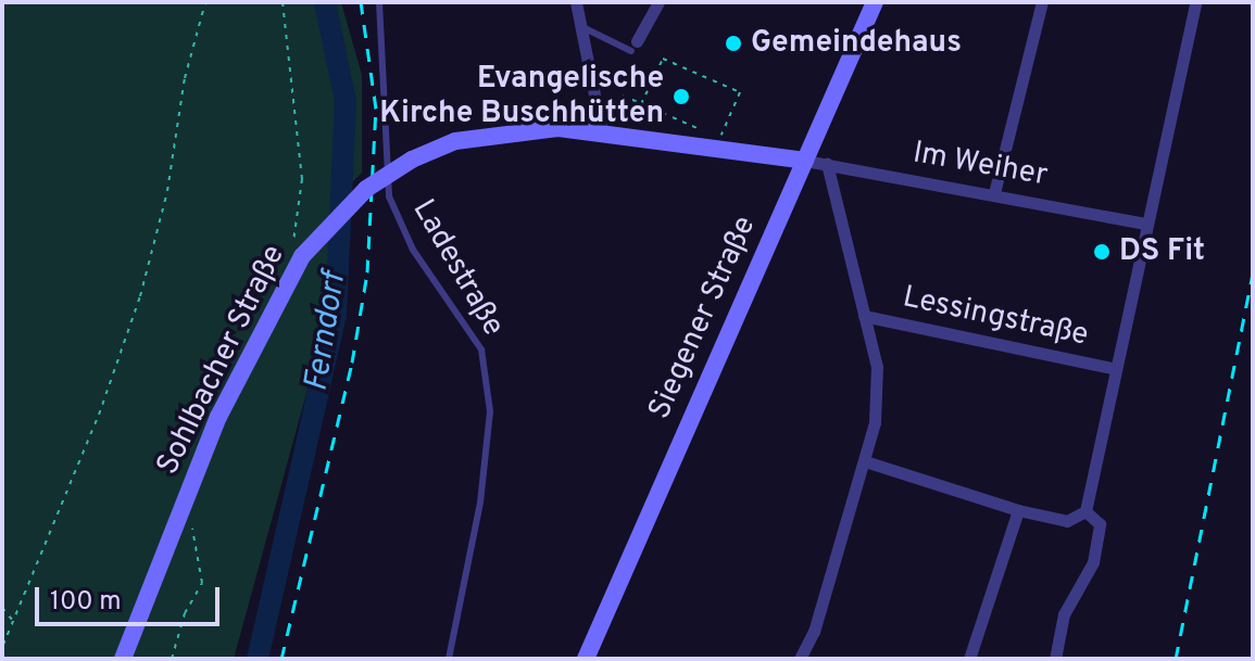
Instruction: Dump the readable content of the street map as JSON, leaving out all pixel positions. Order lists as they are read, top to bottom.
{
  "streets": {
    "street": [
      "Im Weiher",
      "Lessingstraße",
      "Siegener Straße",
      "Sohlbacher Straße"
    ],
    "lane": ["Ladestraße"]
  },
  "crossings": [
    ["Im Weiher", "Siegener Straße"],
    ["Im Weiher", "Sohlbacher Straße"],
    ["Siegener Straße", "Sohlbacher Straße"]
  ],
  "water": ["Ferndorf"],
  "places": ["Gemeindehaus", "Evangelische Kirche Buschhütten", "DS Fit"],
  "scale_bar": "100 m"
}
